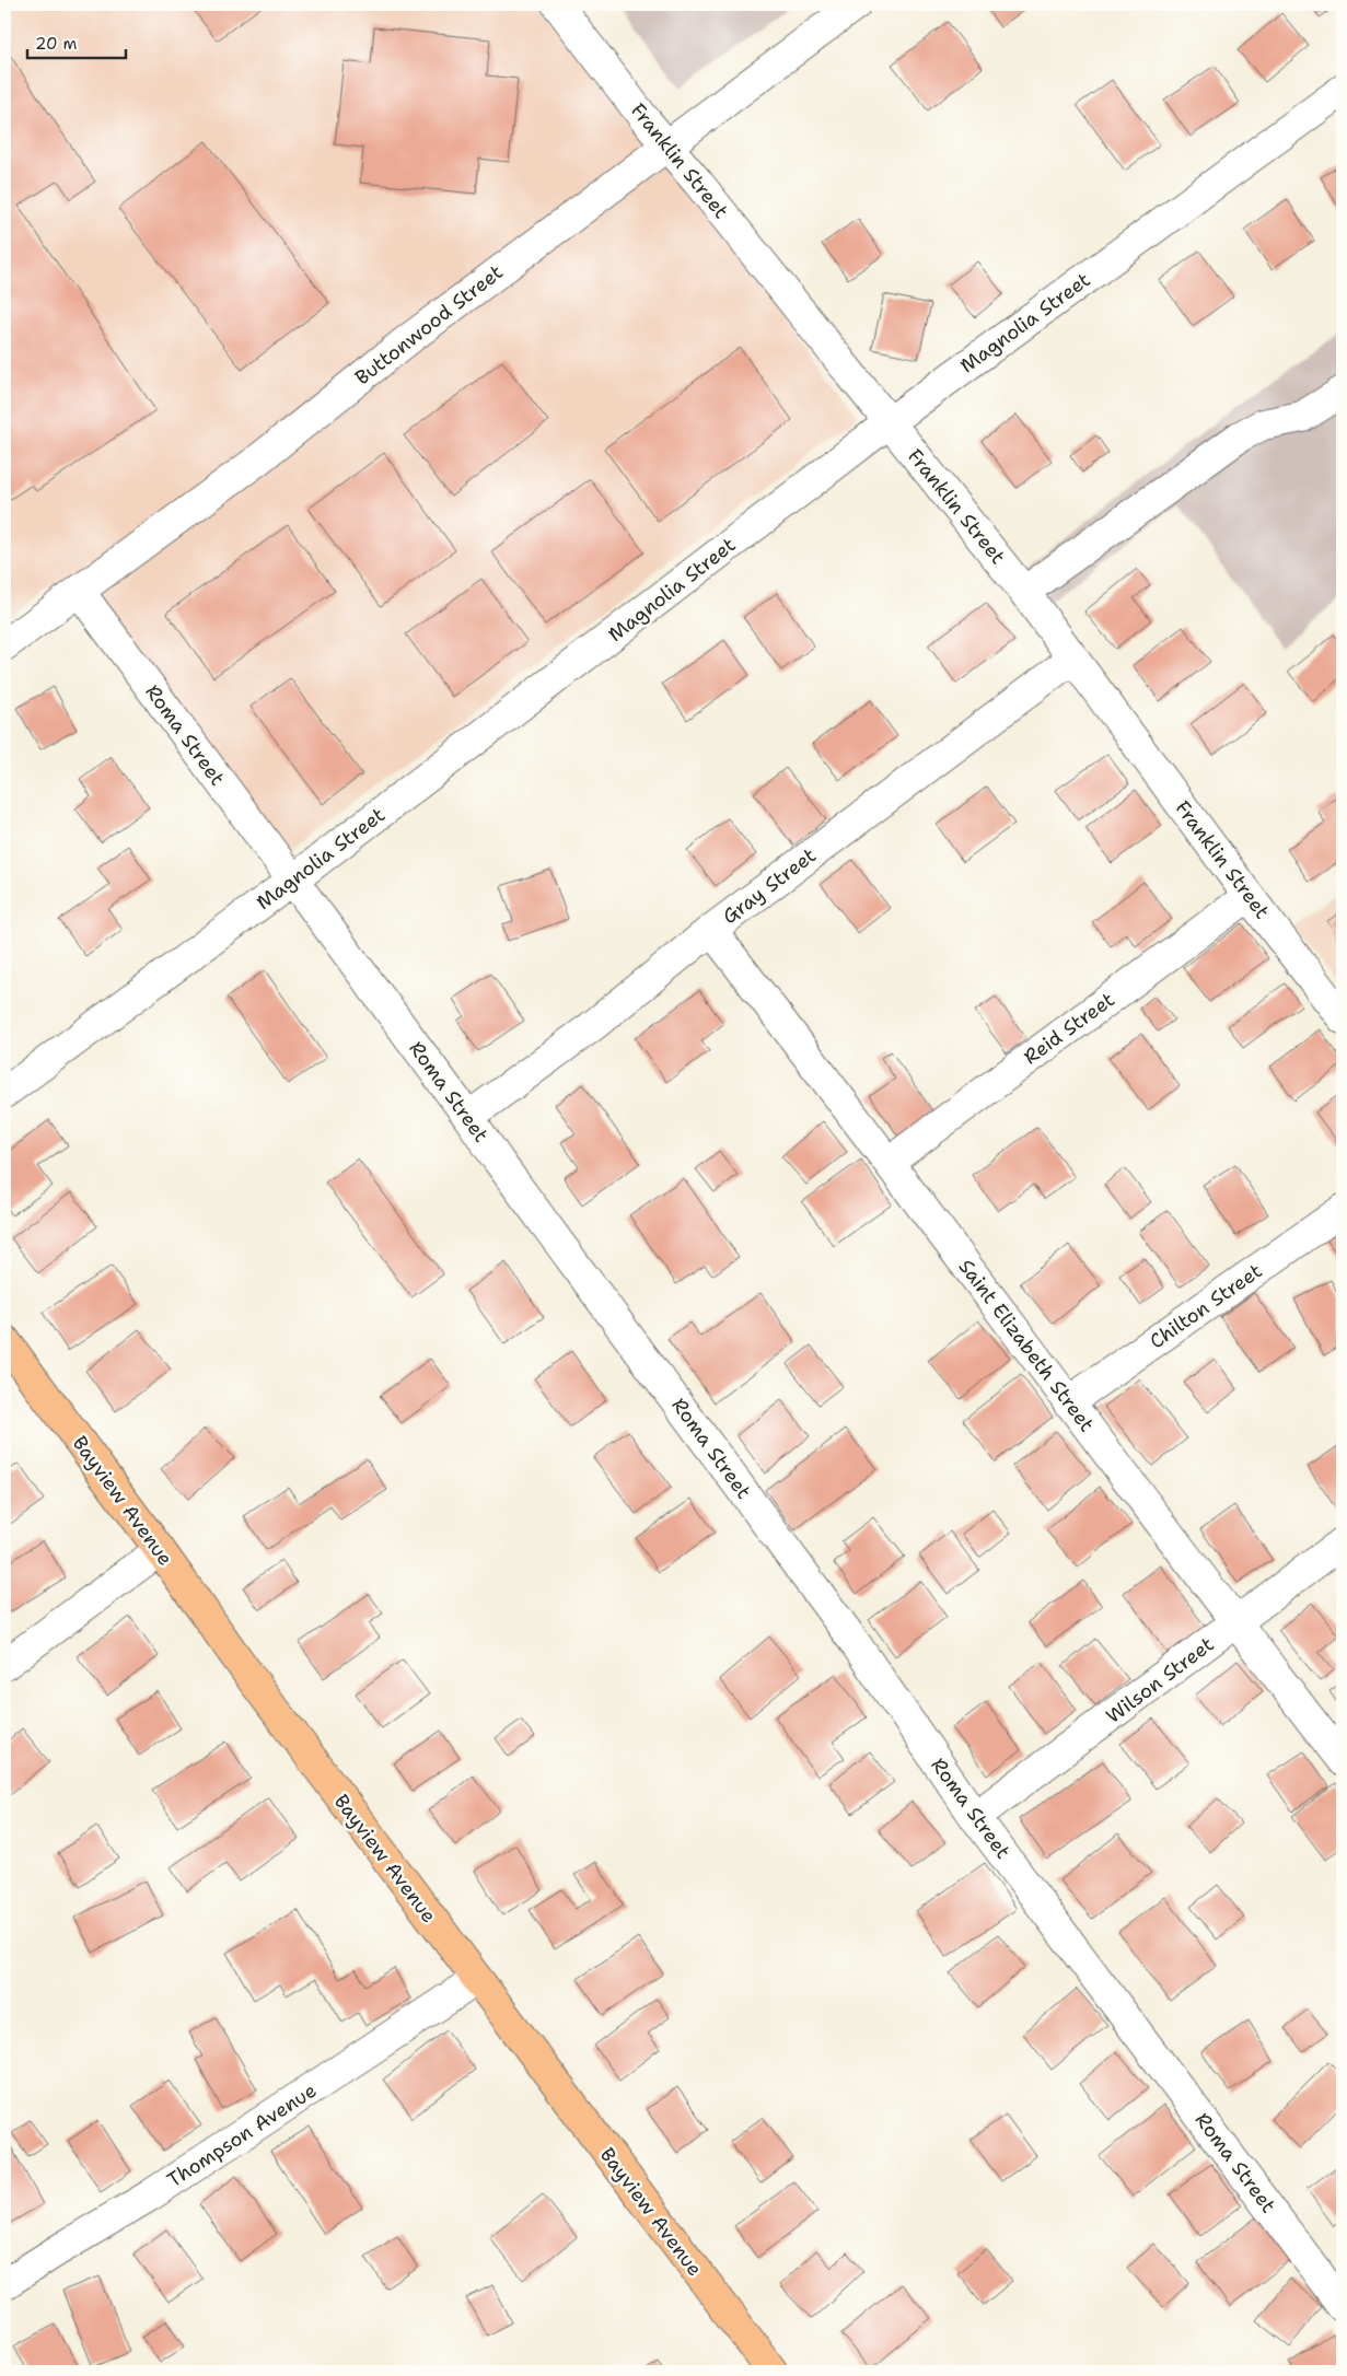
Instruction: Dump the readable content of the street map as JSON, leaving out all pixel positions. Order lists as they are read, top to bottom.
{
  "streets": {
    "main road": ["Bayview Avenue"],
    "street": [
      "Franklin Street",
      "Magnolia Street",
      "Buttonwood Street",
      "Roma Street",
      "Gray Street",
      "Reid Street",
      "Chilton Street",
      "Saint Elizabeth Street",
      "Wilson Street",
      "Thompson Avenue"
    ]
  },
  "crossings": [
    ["Franklin Street", "Magnolia Street"],
    ["Franklin Street", "Buttonwood Street"],
    ["Franklin Street", "Gray Street"],
    ["Franklin Street", "Reid Street"],
    ["Magnolia Street", "Roma Street"],
    ["Buttonwood Street", "Roma Street"],
    ["Roma Street", "Gray Street"],
    ["Roma Street", "Wilson Street"],
    ["Gray Street", "Saint Elizabeth Street"],
    ["Reid Street", "Saint Elizabeth Street"],
    ["Chilton Street", "Saint Elizabeth Street"],
    ["Saint Elizabeth Street", "Wilson Street"],
    ["Bayview Avenue", "Thompson Avenue"]
  ],
  "scale_bar": "20 m"
}
